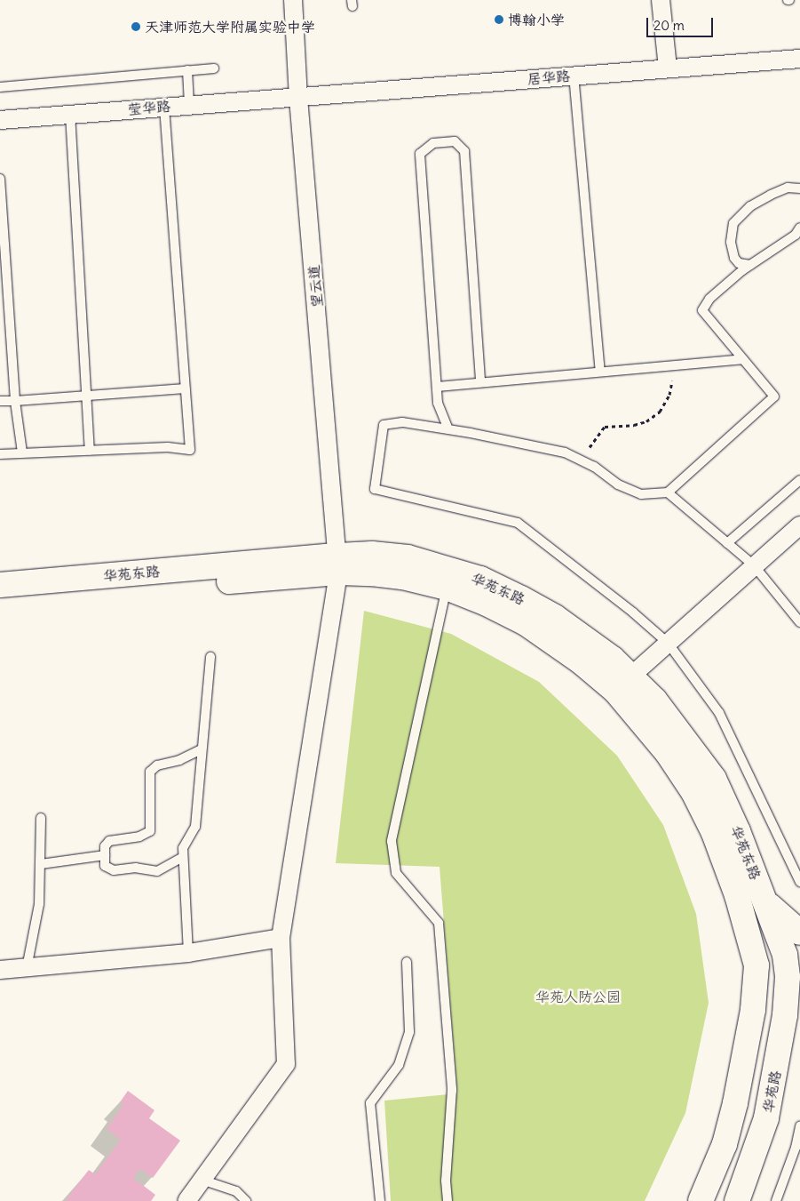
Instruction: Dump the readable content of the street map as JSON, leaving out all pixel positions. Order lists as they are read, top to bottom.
{
  "streets": {
    "street": [
      "居华路",
      "莹华路",
      "望云道",
      "华苑东路",
      "华苑路"
    ]
  },
  "crossings": [
    ["居华路", "莹华路"],
    ["居华路", "望云道"],
    ["莹华路", "望云道"],
    ["望云道", "华苑东路"],
    ["华苑东路", "华苑路"]
  ],
  "parks": ["华苑人防公园"],
  "places": ["博翰小学", "天津师范大学附属实验中学"],
  "scale_bar": "20 m"
}
